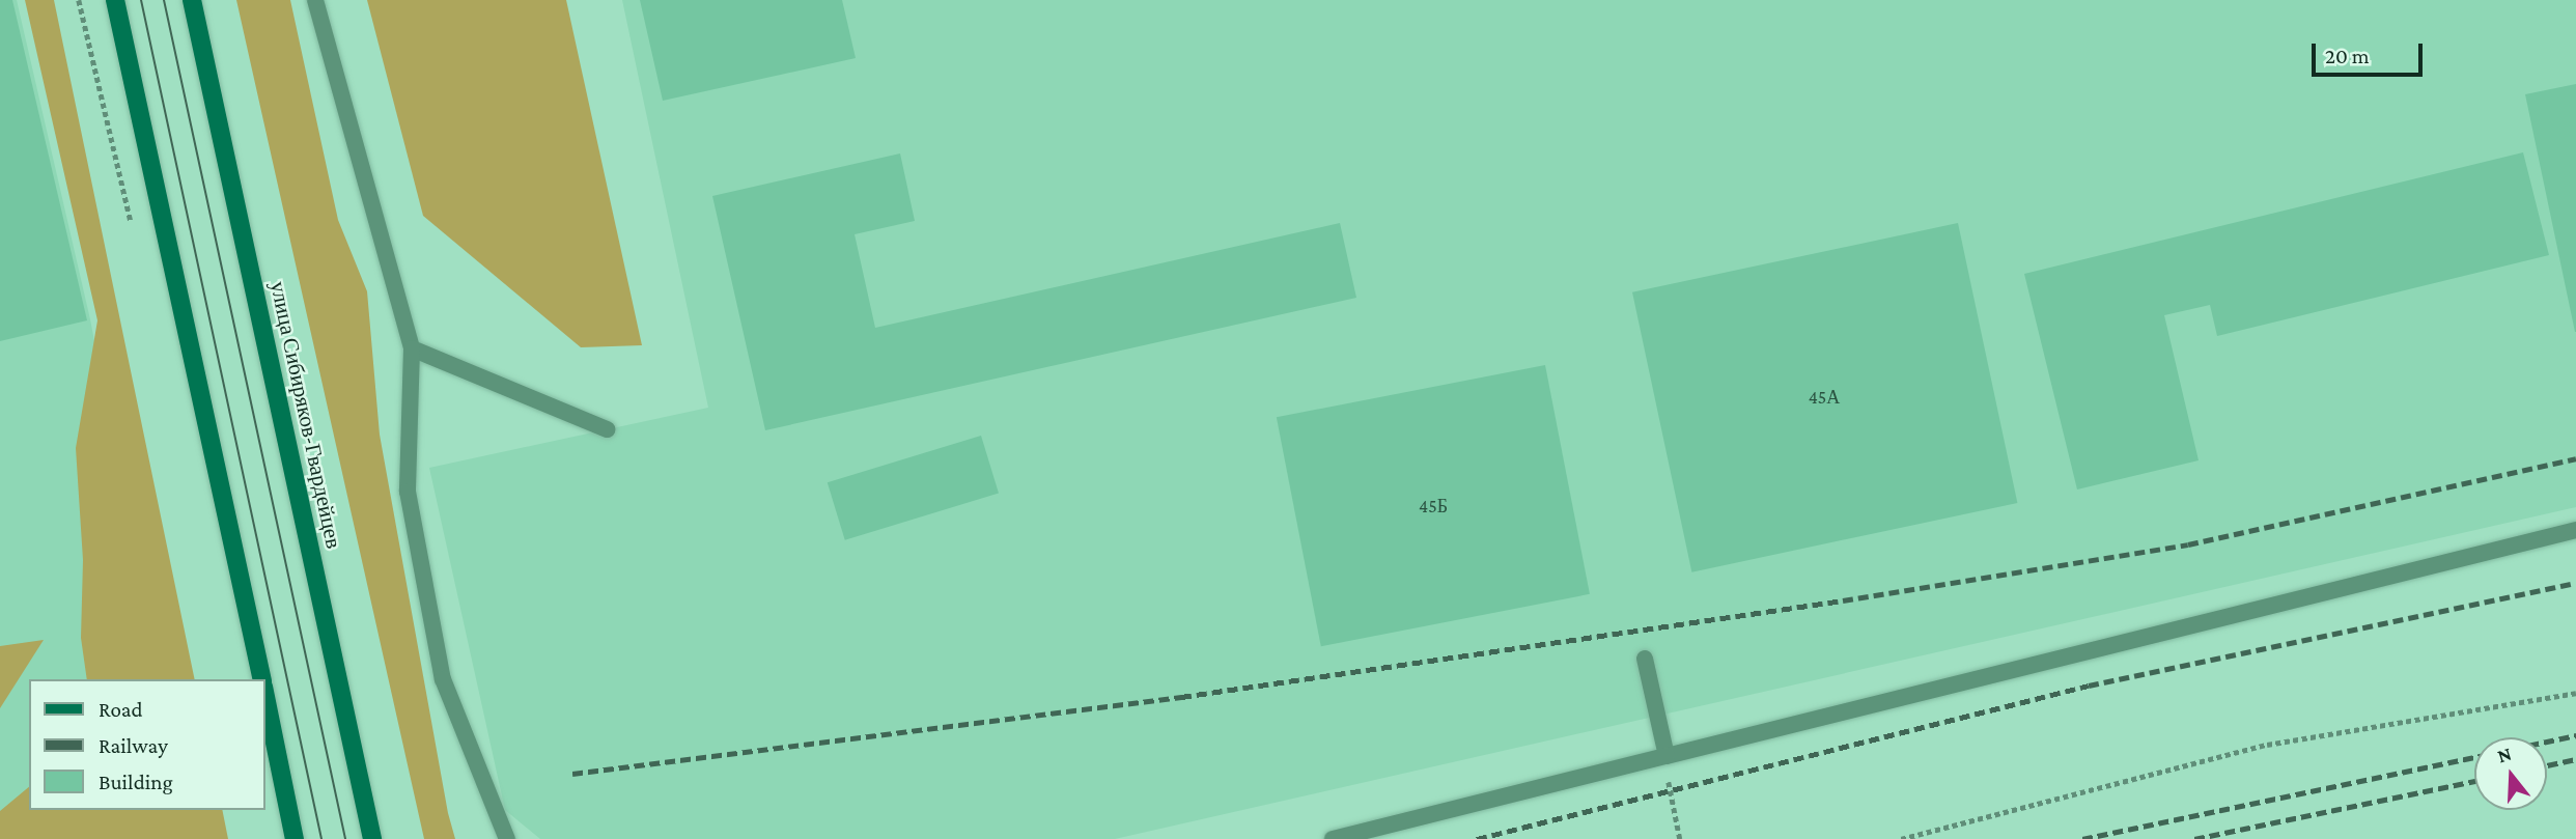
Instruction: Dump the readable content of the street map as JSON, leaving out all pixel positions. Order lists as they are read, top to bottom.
{
  "streets": {
    "main road": ["улица Сибиряков-Гвардейцев"]
  },
  "house_numbers": ["45А", "45Б"],
  "legend": ["Road", "Railway", "Building"],
  "scale_bar": "20 m",
  "north": "top"
}
